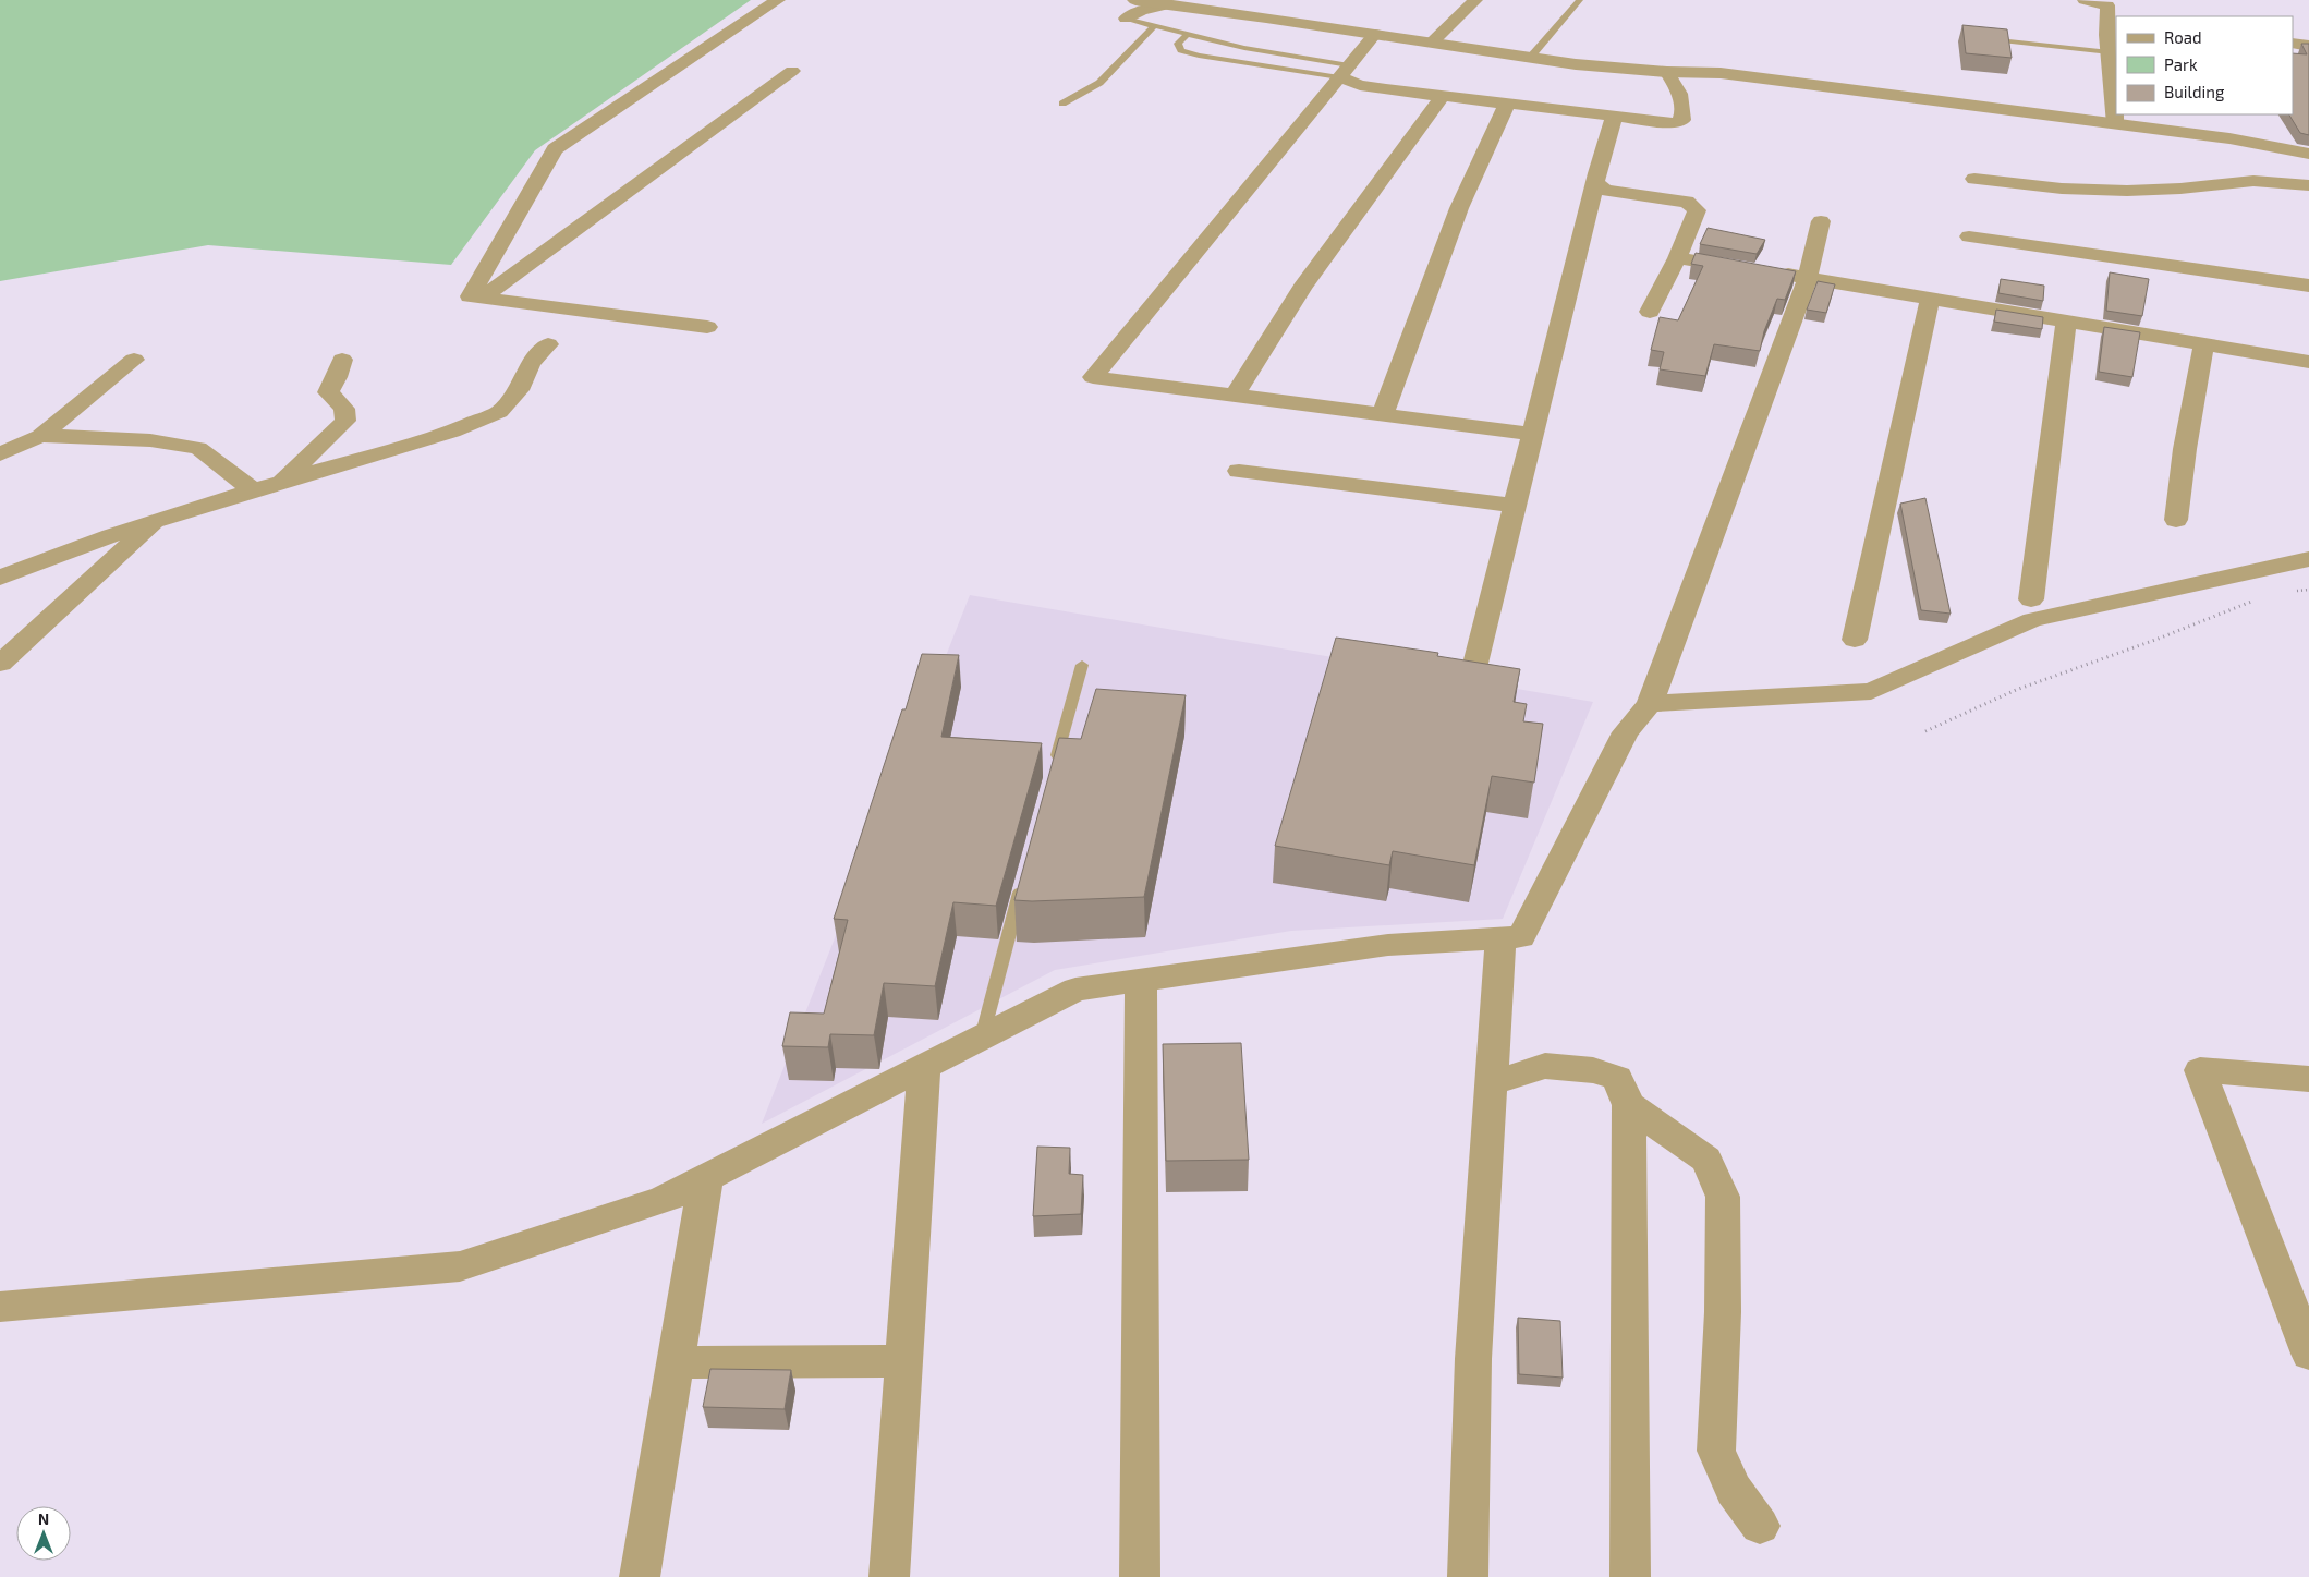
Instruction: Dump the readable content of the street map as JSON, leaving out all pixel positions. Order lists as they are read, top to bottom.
{
  "legend": ["Road", "Park", "Building"],
  "north": "top"
}
